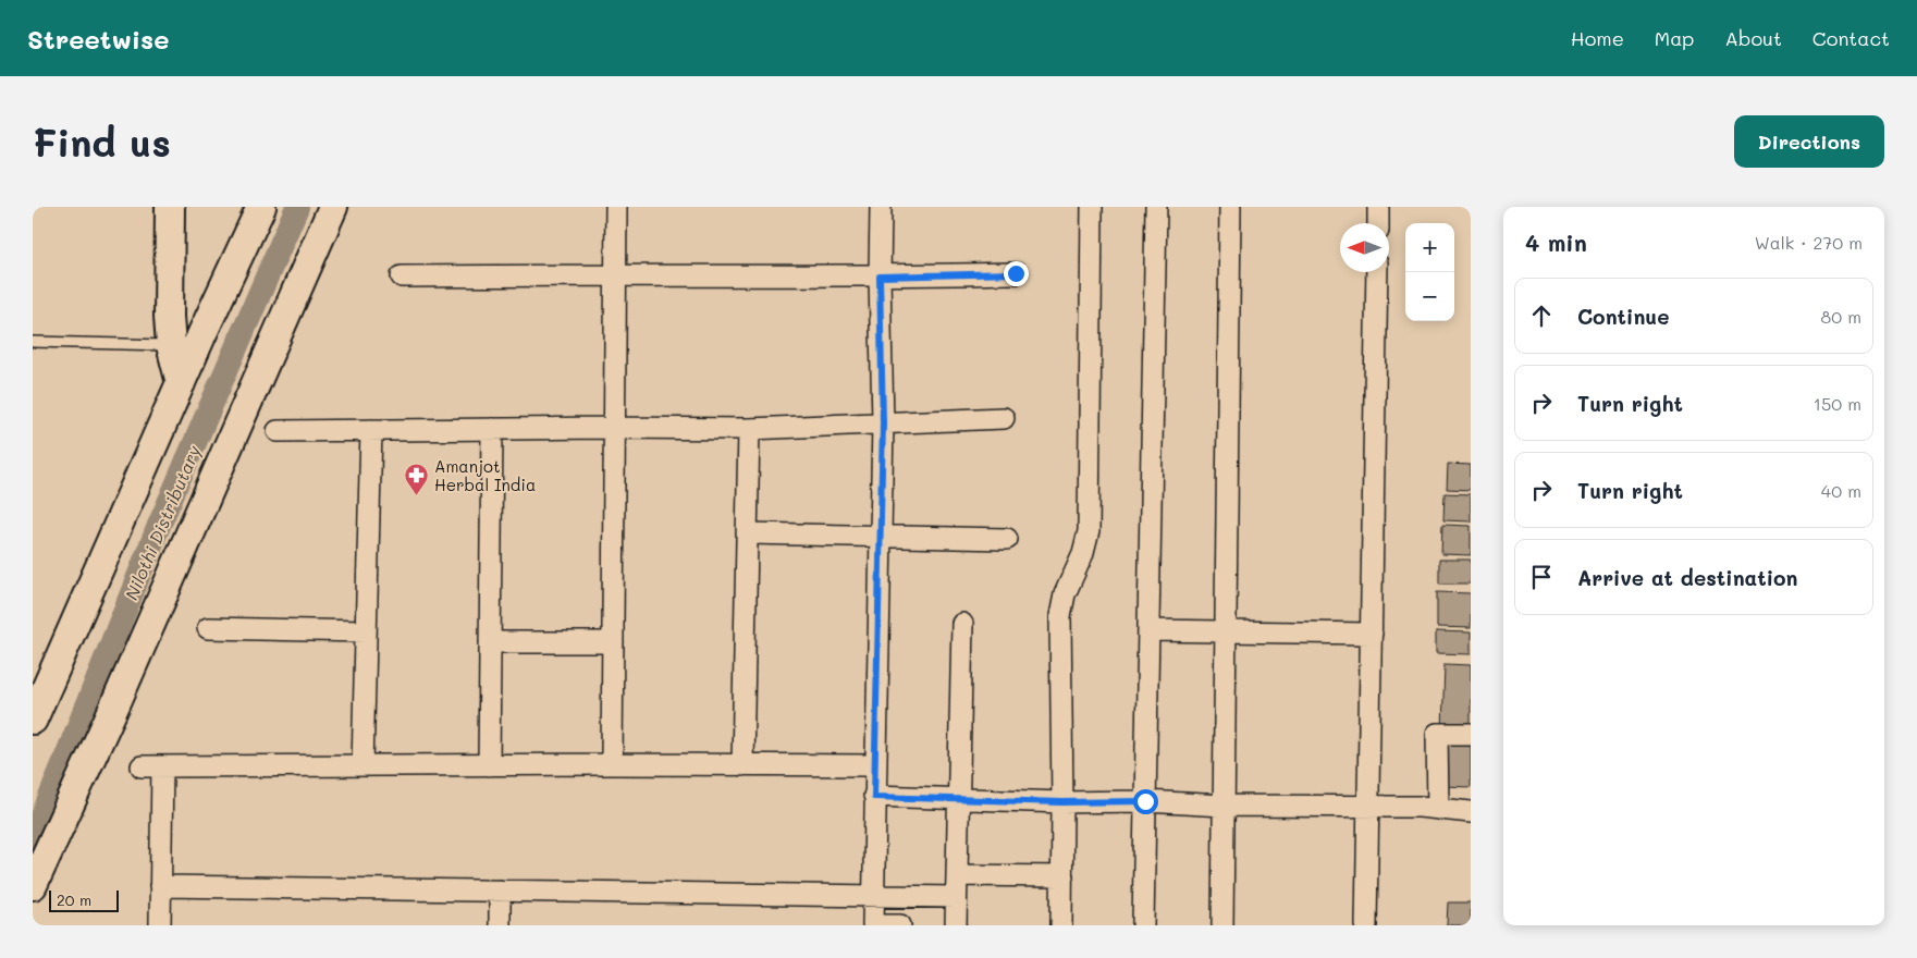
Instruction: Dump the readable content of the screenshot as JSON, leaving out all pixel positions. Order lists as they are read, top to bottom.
{
  "water": ["Nilothi Distributary"],
  "places": {
    "pharmacy": ["Amanjot Herbal India"]
  },
  "scale_bar": "20 m",
  "north": "left",
  "page": {
    "header": "Streetwise",
    "nav": [
      "Home",
      "Map",
      "About",
      "Contact"
    ],
    "buttons": "Directions",
    "title": "Find us",
    "heading": ["4 min", "Walk · 270 m"],
    "map_buttons": ["+", "−"],
    "list": [
      ["Continue", "80 m"],
      ["Turn right", "150 m"],
      ["Turn right", "40 m"],
      "Arrive at destination"
    ],
    "scale": "20 m"
  }
}
